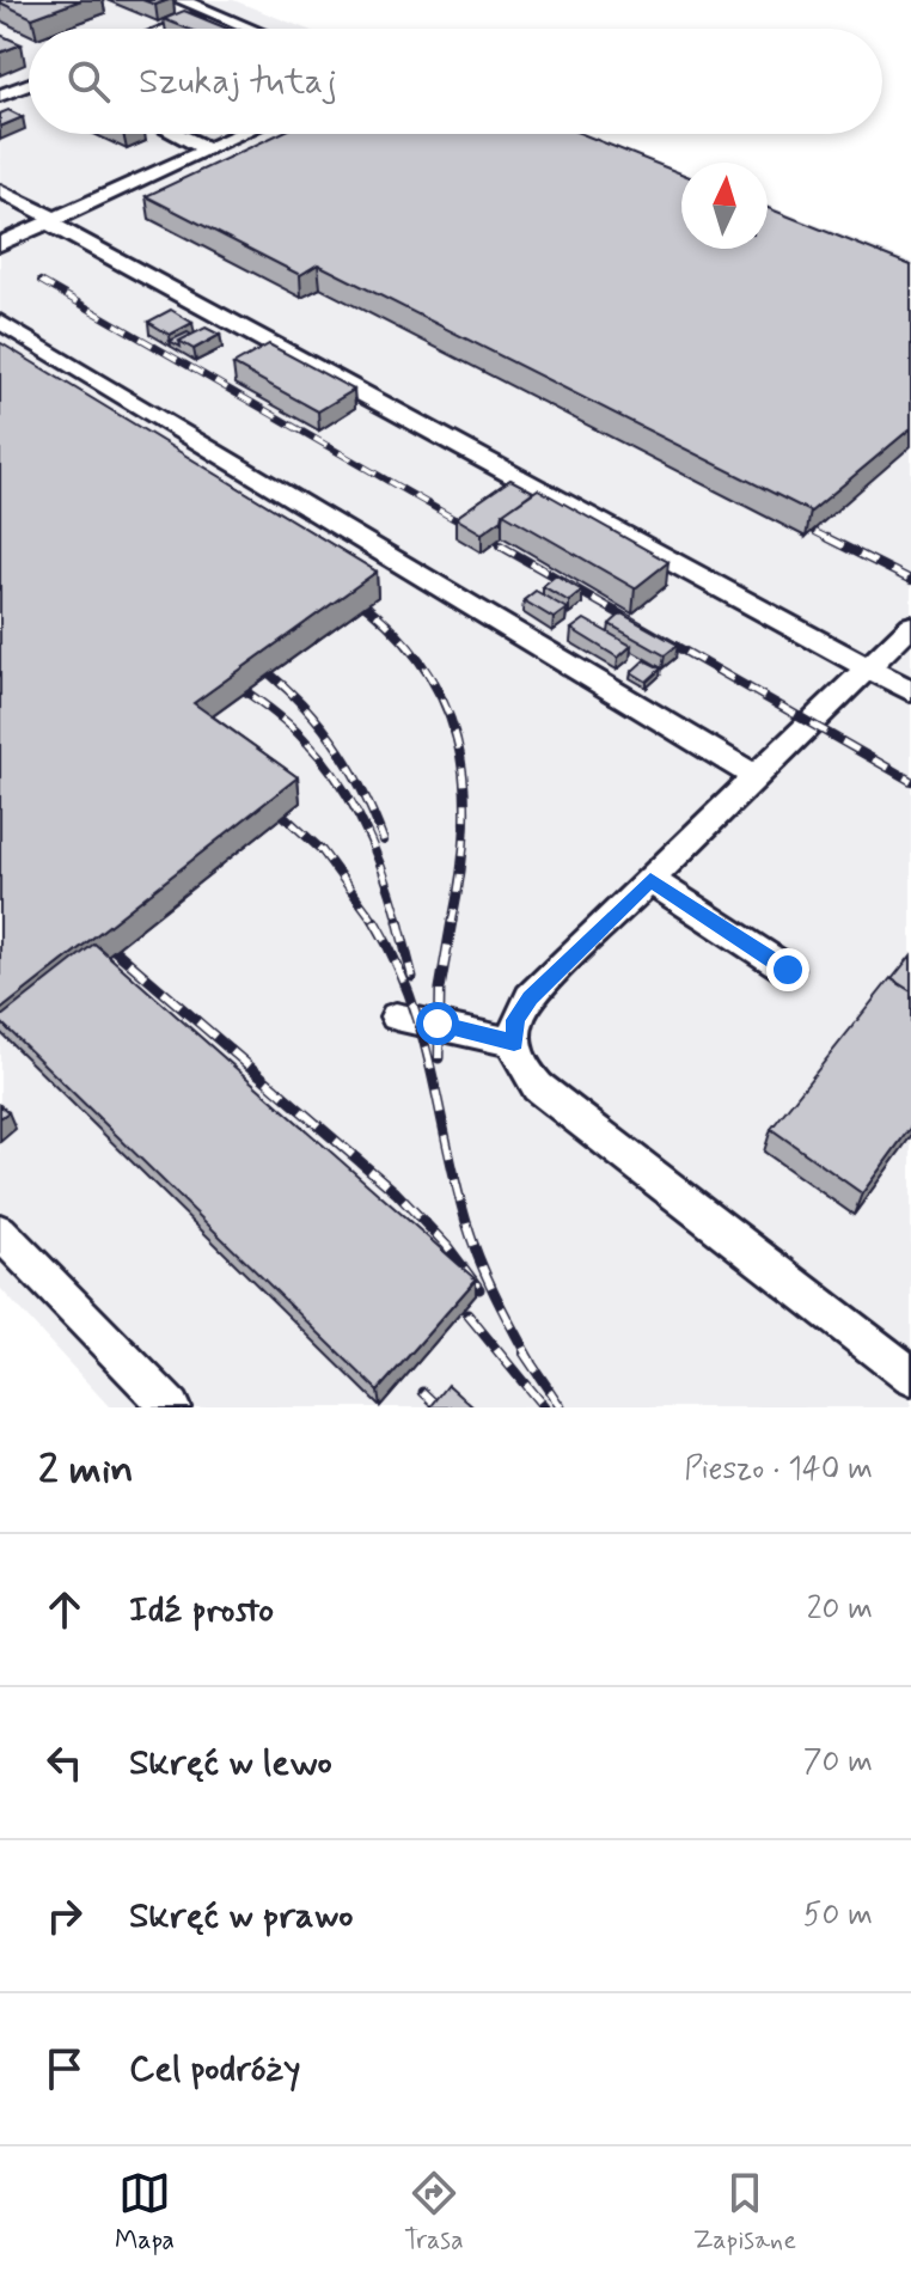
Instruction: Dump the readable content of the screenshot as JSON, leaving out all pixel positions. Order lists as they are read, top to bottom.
{
  "north": "top",
  "page": {
    "search": "Szukaj tutaj",
    "heading": ["2 min", "Pieszo · 140 m"],
    "list": [
      ["Idź prosto", "20 m"],
      ["Skręć w lewo", "70 m"],
      ["Skręć w prawo", "50 m"],
      "Cel podróży"
    ],
    "nav": ["Mapa", "Trasa", "Zapisane"]
  }
}
